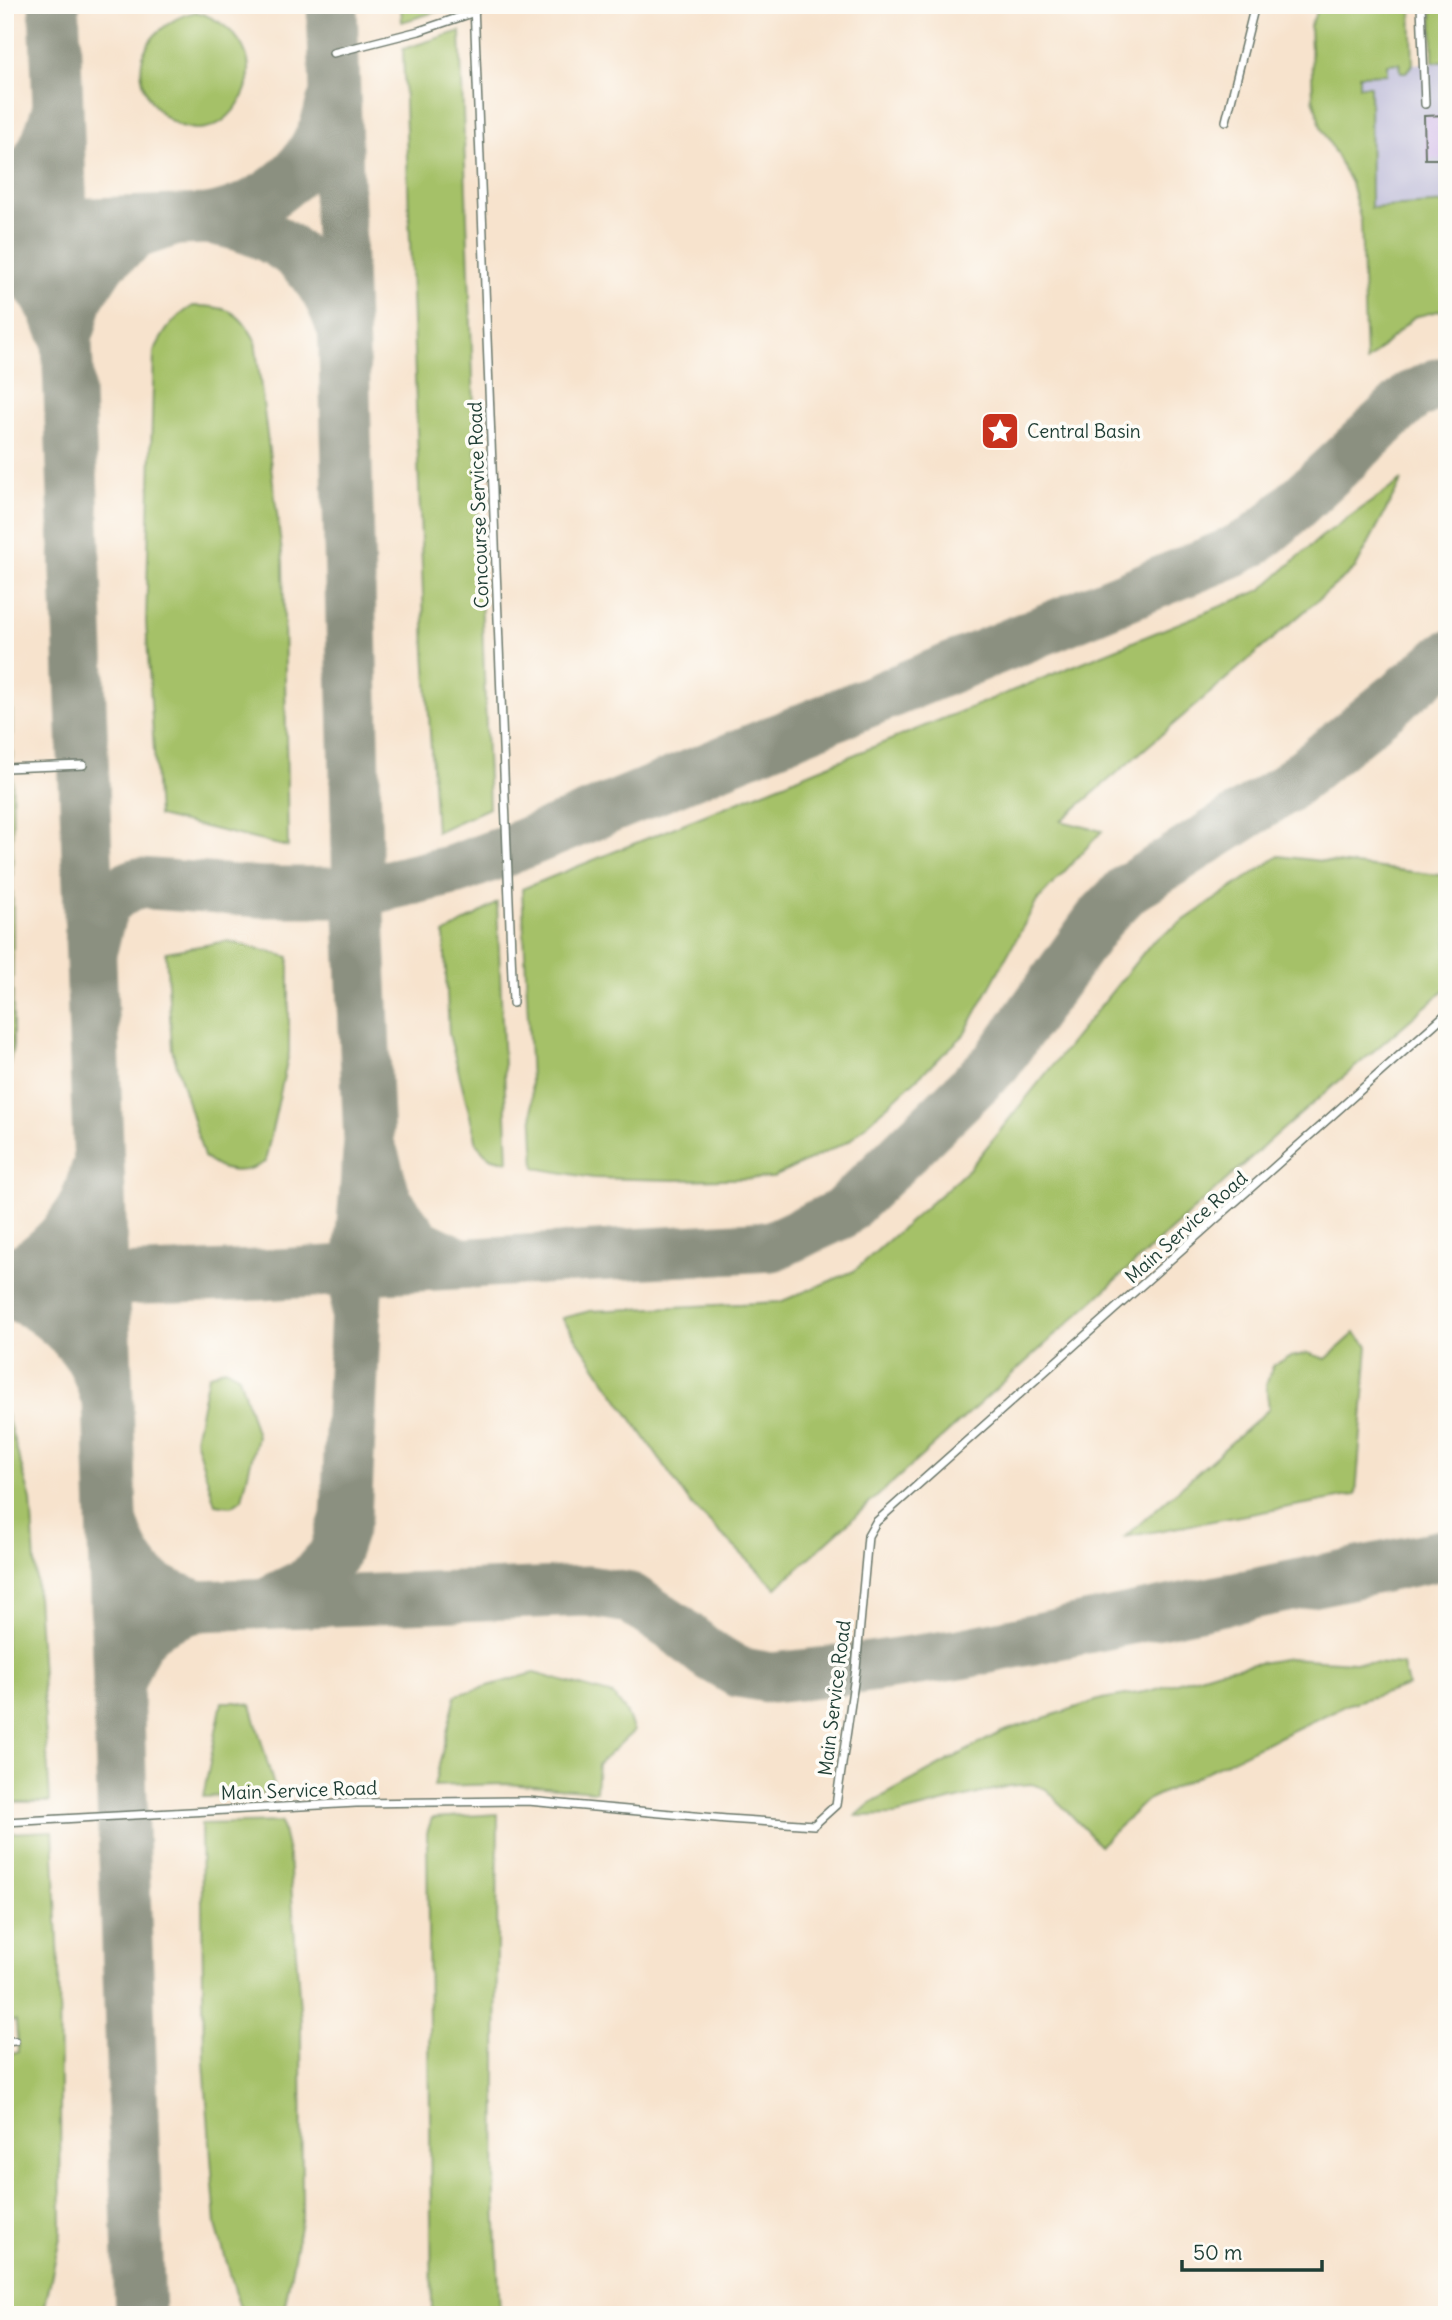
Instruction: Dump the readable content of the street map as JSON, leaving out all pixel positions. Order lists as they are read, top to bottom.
{
  "streets": {
    "lane": ["Concourse Service Road", "Main Service Road"]
  },
  "places": {
    "place": ["Central Basin"]
  },
  "scale_bar": "50 m"
}
